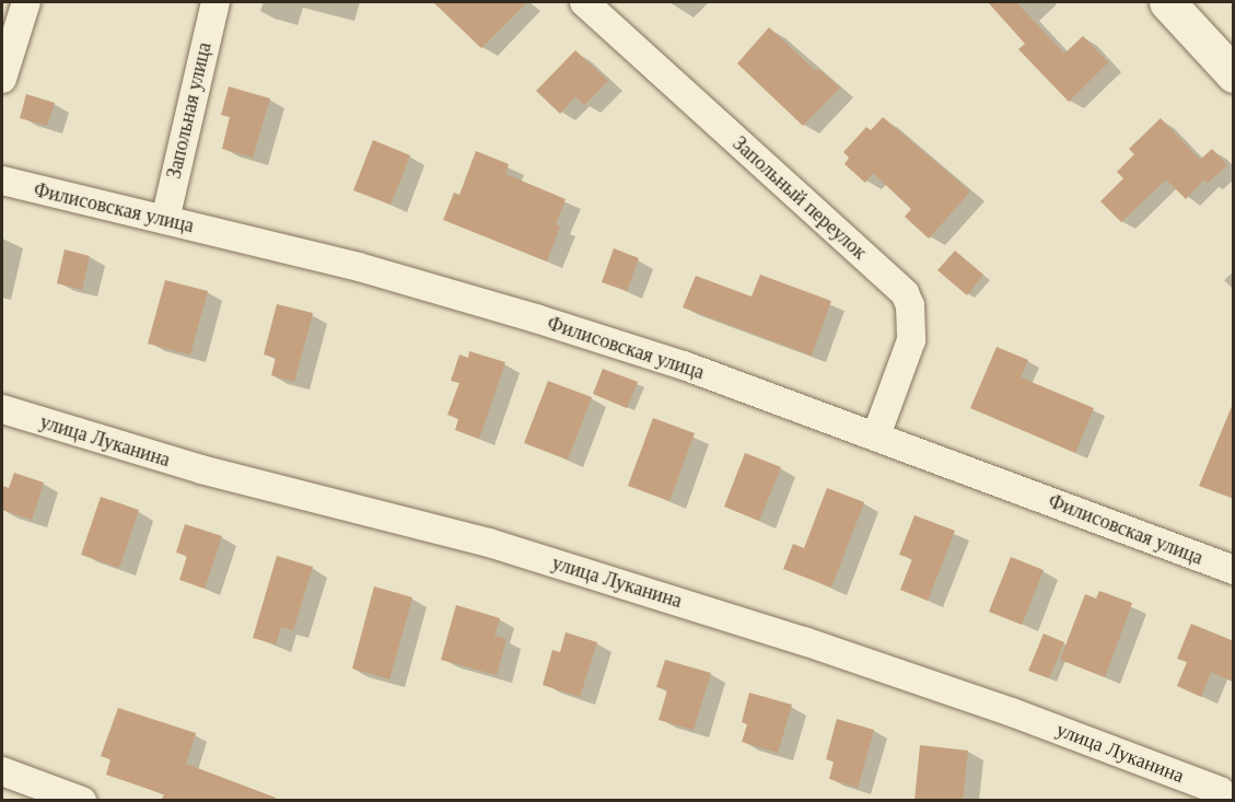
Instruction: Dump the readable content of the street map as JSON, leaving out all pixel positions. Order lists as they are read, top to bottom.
{
  "streets": {
    "street": [
      "Запольная улица",
      "Запольный переулок",
      "Филисовская улица",
      "улица Луканина"
    ]
  },
  "crossings": [
    ["Запольная улица", "Филисовская улица"],
    ["Запольный переулок", "Филисовская улица"]
  ]
}
